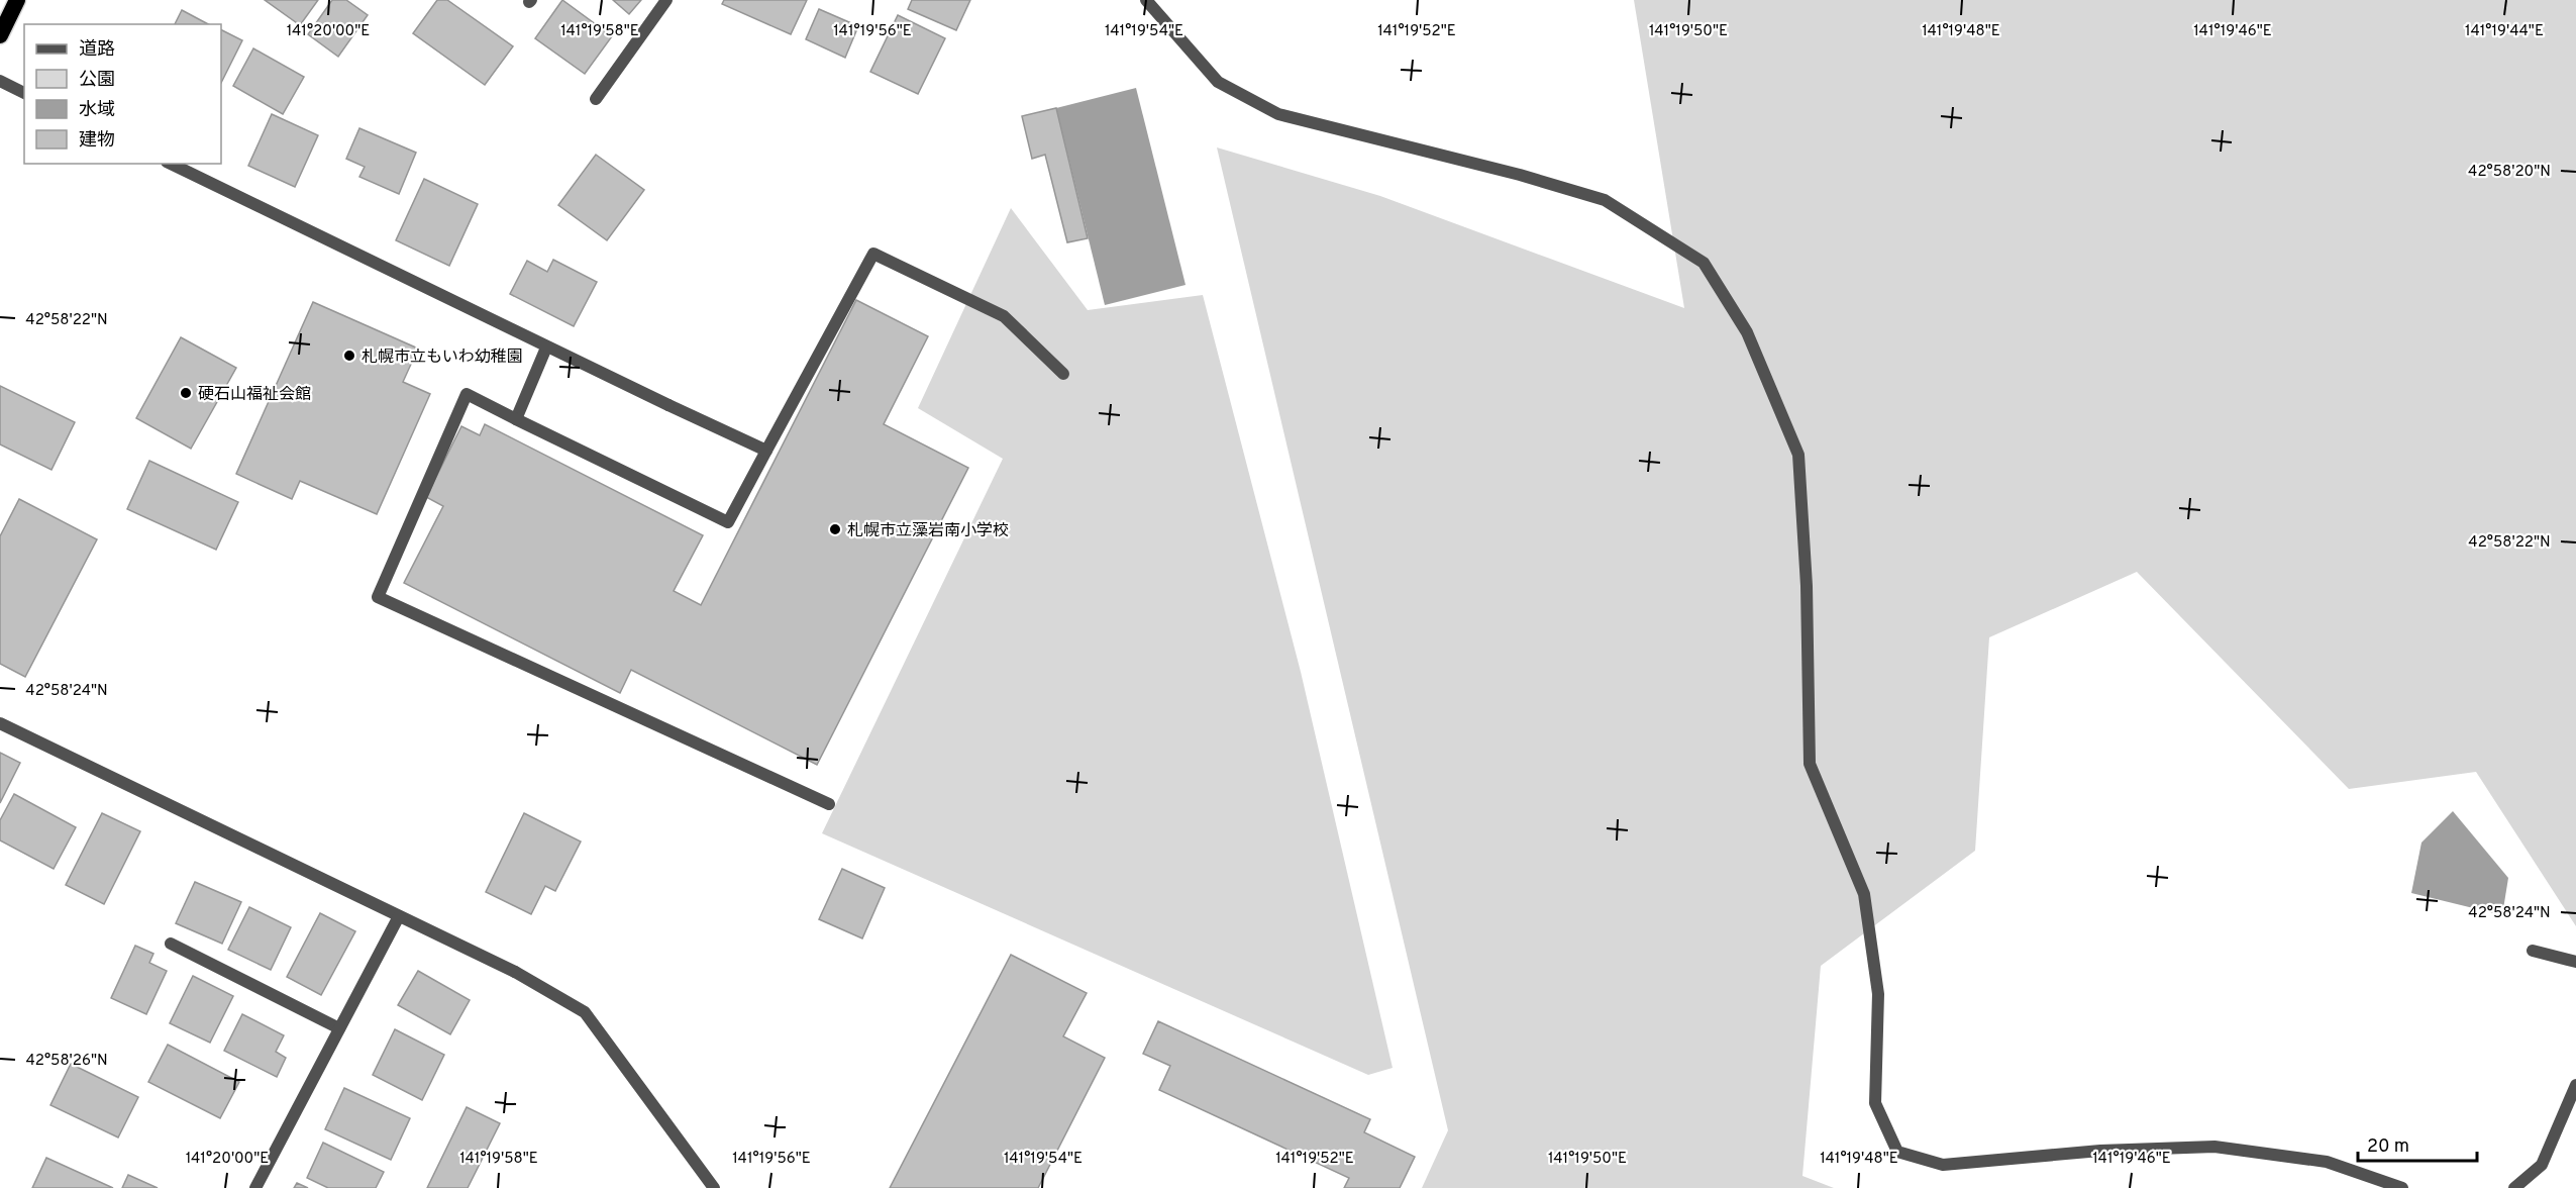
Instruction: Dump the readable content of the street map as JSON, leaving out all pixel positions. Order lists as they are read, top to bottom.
{
  "places": ["札幌市立もいわ幼稚園", "硬石山福祉会館", "札幌市立藻岩南小学校"],
  "legend": [
    "道路",
    "公園",
    "水域",
    "建物"
  ],
  "scale_bar": "20 m",
  "coordinates": [
    "141°20'00\"E",
    "141°19'58\"E",
    "141°19'56\"E",
    "141°19'54\"E",
    "141°19'52\"E",
    "141°19'50\"E",
    "141°19'48\"E",
    "141°19'46\"E",
    "141°19'44\"E",
    "42°58'20\"N",
    "42°58'22\"N",
    "42°58'24\"N",
    "42°58'26\"N"
  ]
}
